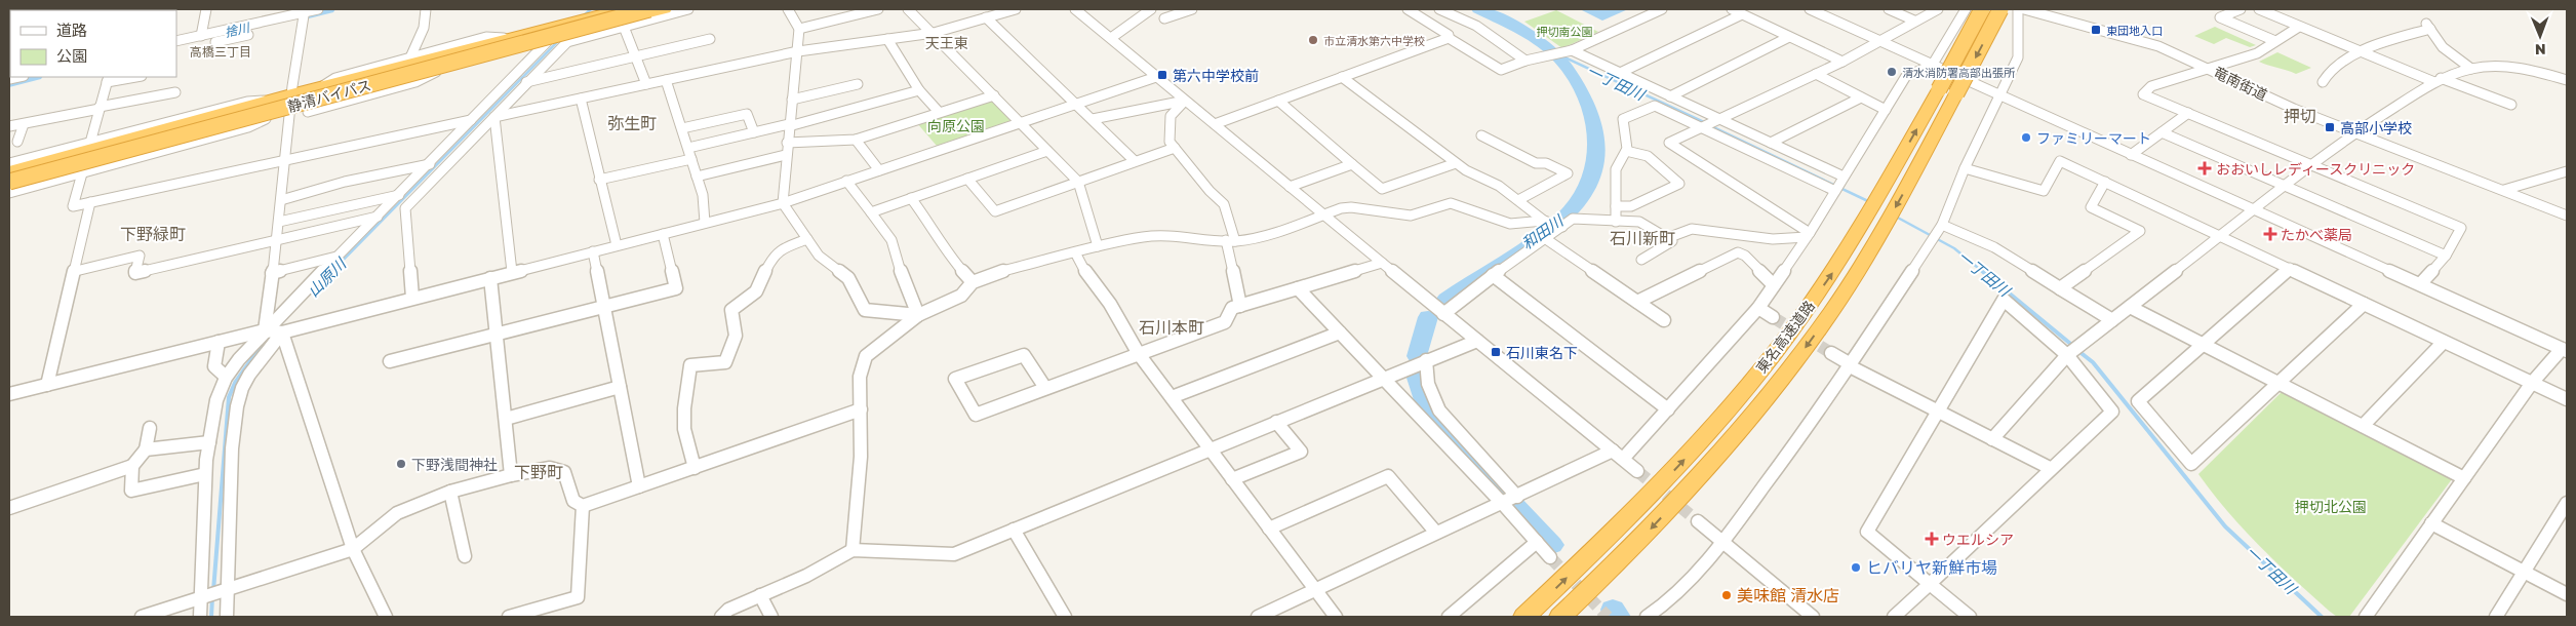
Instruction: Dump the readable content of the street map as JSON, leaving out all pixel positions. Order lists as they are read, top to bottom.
{
  "streets": {
    "highway": ["静清バイパス", "東名高速道路"],
    "street": ["竜南街道"]
  },
  "districts": [
    "天王東",
    "高橋三丁目",
    "押切",
    "弥生町",
    "下野緑町",
    "石川新町",
    "石川本町",
    "下野町"
  ],
  "water": [
    "捨川",
    "一丁田川",
    "和田川",
    "山原川"
  ],
  "parks": ["押切南公園", "向原公園", "押切北公園"],
  "places": {
    "transit": [
      "東団地入口",
      "第六中学校前",
      "高部小学校",
      "石川東名下"
    ],
    "other": [
      "市立清水第六中学校",
      "清水消防署高部出張所",
      "ファミリーマート",
      "下野浅間神社",
      "ヒバリヤ新鮮市場",
      "美味館 清水店"
    ],
    "health": ["おおいしレディースクリニック", "たかべ薬局", "ウエルシア"]
  },
  "legend": ["道路", "公園"],
  "north": "bottom"
}
